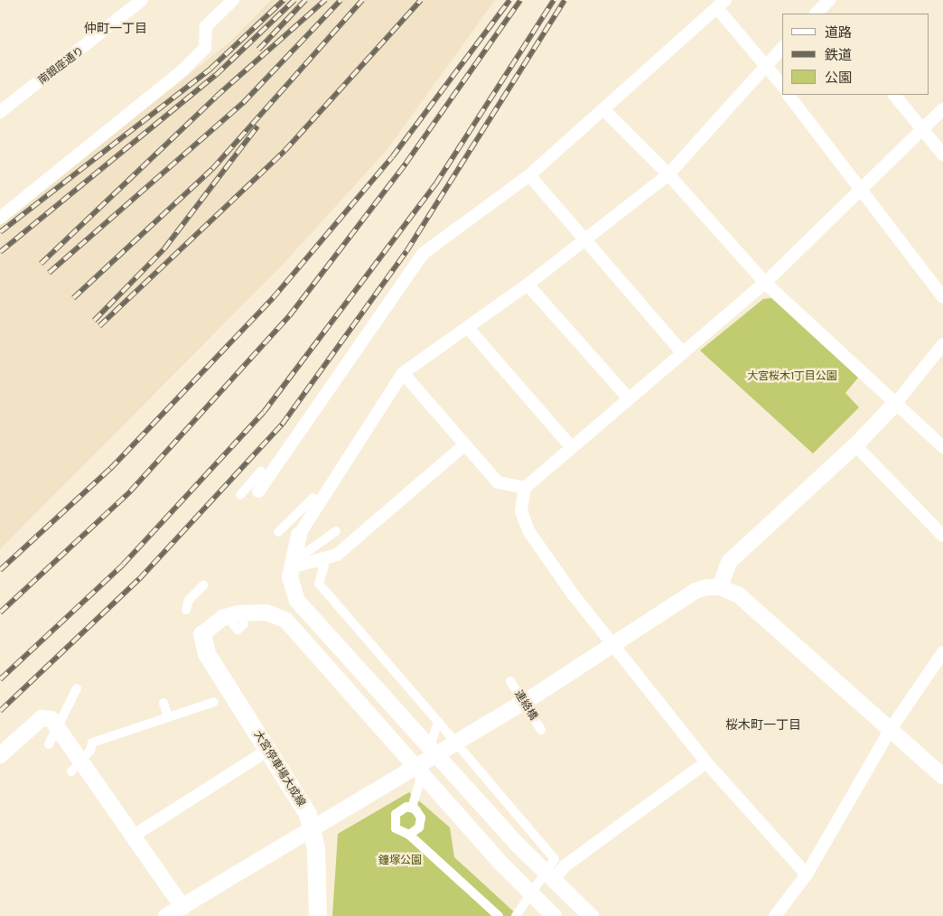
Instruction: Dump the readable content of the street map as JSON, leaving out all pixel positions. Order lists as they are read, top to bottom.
{
  "streets": {
    "main road": ["大宮停車場大成線"],
    "street": ["南銀座通り", "連絡橋"]
  },
  "districts": ["仲町一丁目", "桜木町一丁目"],
  "parks": ["大宮桜木1丁目公園", "鐘塚公園"],
  "legend": ["道路", "鉄道", "公園"]
}
